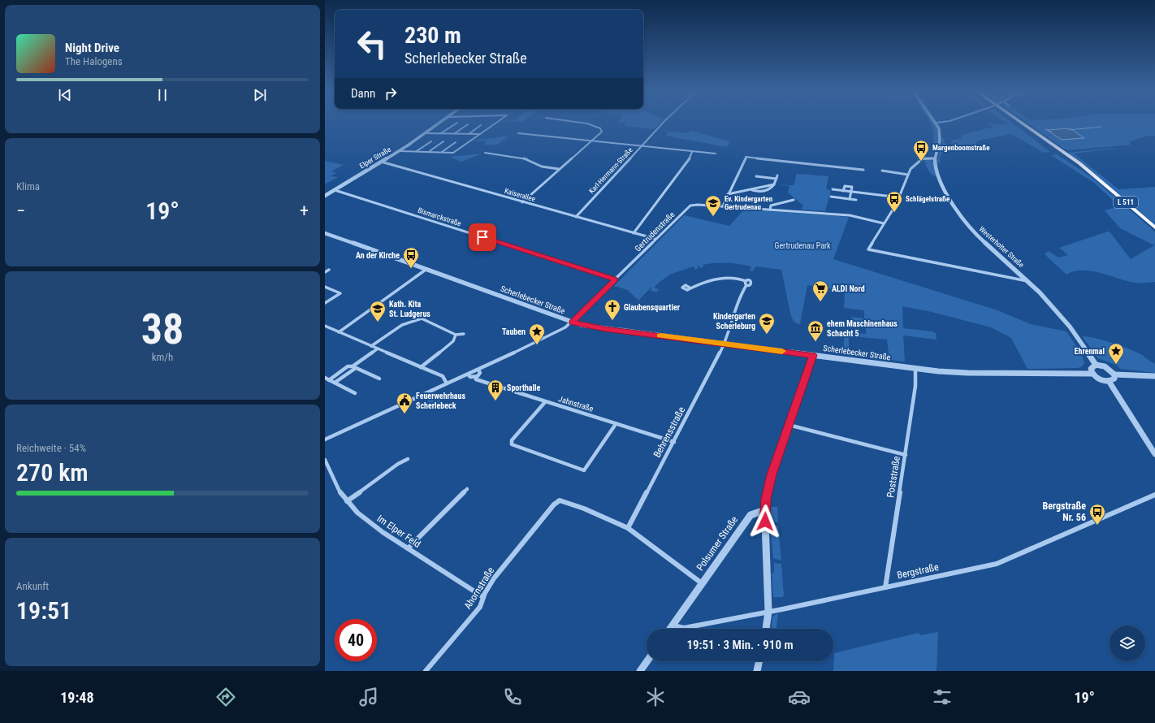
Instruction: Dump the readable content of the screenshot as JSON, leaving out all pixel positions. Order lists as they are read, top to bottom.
{
  "streets": {
    "highway": ["L 511"],
    "street": [
      "Elper Straße",
      "Karl-Hermann-Straße",
      "Kaiserallee",
      "Bismarckstraße",
      "Gertrudenstraße",
      "Westerholter Straße",
      "Scherlebecker Straße",
      "Jahnstraße",
      "Behrensstraße",
      "Poststraße",
      "Im Elper Feld",
      "Polsumer Straße",
      "Bergstraße",
      "Ahornstraße"
    ]
  },
  "crossings": [
    ["Elper Straße", "Kaiserallee"],
    ["Elper Straße", "Bismarckstraße"],
    ["Karl-Hermann-Straße", "Kaiserallee"],
    ["Kaiserallee", "Gertrudenstraße"],
    ["Bismarckstraße", "Gertrudenstraße"],
    ["Gertrudenstraße", "Scherlebecker Straße"],
    ["Gertrudenstraße", "Jahnstraße"],
    ["Scherlebecker Straße", "Behrensstraße"],
    ["Scherlebecker Straße", "Poststraße"],
    ["Jahnstraße", "Behrensstraße"],
    ["Behrensstraße", "Ahornstraße"],
    ["Poststraße", "Bergstraße"],
    ["Im Elper Feld", "Ahornstraße"],
    ["Polsumer Straße", "Bergstraße"]
  ],
  "parks": ["Gertrudenau Park"],
  "places": {
    "bus stop": [
      "Margenboomstraße",
      "Schlägelstraße",
      "An der Kirche",
      "Bergstraße Nr. 56"
    ],
    "school or university": ["Ev. Kindergarten Gertrudenau", "Kath. Kita St. Ludgerus", "Kindergarten Scherleburg"],
    "supermarket": ["ALDI Nord"],
    "church": ["Glaubensquartier"],
    "museum": ["ehem Maschinenhaus Schacht 5"],
    "place": ["Tauben", "Ehrenmal"],
    "building": ["Sporthalle"],
    "public building": ["Feuerwehrhaus Scherlebeck"]
  },
  "page": {
    "turn": ["230 m", "Scherlebecker Straße"],
    "song": ["Night Drive", "The Halogens"],
    "then": "Dann",
    "tile": [
      "Klima",
      ["38", "km/h"],
      ["Reichweite · 54%", "270 km"],
      ["Ankunft", "19:51"]
    ],
    "heat": ["−", "19°", "+"],
    "limit": "40",
    "trip": "19:51 · 3 Min. · 910 m",
    "tabs": ["19:48", "19°"]
  }
}
